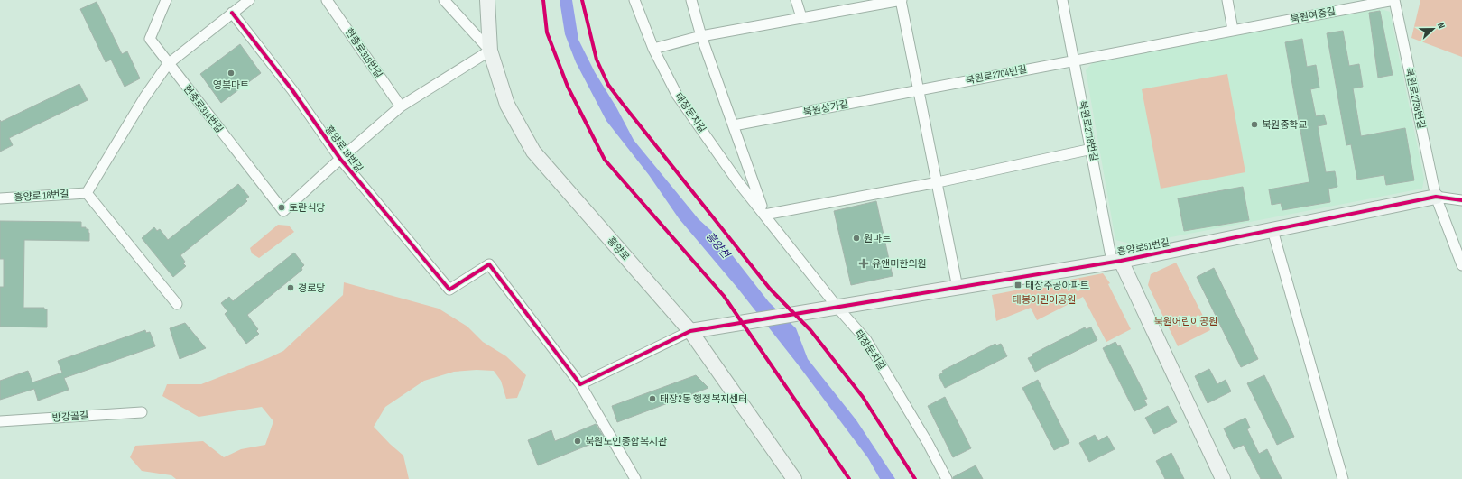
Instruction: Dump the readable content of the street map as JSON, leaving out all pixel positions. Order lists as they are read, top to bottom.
{
  "streets": {
    "street": [
      "북원여중길",
      "현충로318번길",
      "북원로2704번길",
      "북원로2738번길",
      "북원상가길",
      "현충로314번길",
      "태장둔치길",
      "북원로2718번길",
      "흥양로 18번길",
      "흥양로51번길",
      "흥양로",
      "방강골길"
    ]
  },
  "crossings": [
    ["북원여중길", "북원로2704번길"],
    ["북원여중길", "북원로2738번길"],
    ["북원여중길", "북원로2718번길"],
    ["북원로2704번길", "북원상가길"],
    ["북원로2704번길", "북원로2718번길"],
    ["북원로2738번길", "흥양로51번길"],
    ["현충로314번길", "흥양로 18번길"],
    ["태장둔치길", "흥양로51번길"],
    ["북원로2718번길", "흥양로51번길"],
    ["흥양로51번길", "흥양로"]
  ],
  "water": ["흥양천"],
  "parks": ["태봉어린이공원", "북원어린이공원"],
  "places": {
    "other": [
      "영복마트",
      "북원중학교",
      "토란식당",
      "원마트",
      "경로당",
      "태장2동 행정복지센터",
      "북원노인종합복지관"
    ],
    "health": ["유앤미한의원"],
    "transit": ["태장주공아파트"]
  },
  "north": "right"
}
